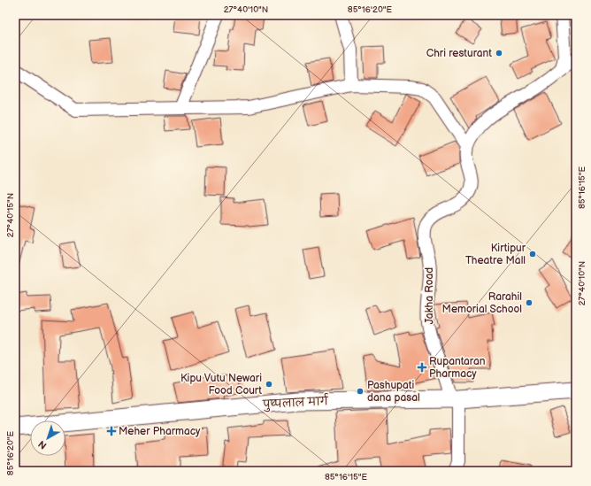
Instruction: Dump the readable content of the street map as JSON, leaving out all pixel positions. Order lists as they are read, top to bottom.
{
  "streets": {
    "street": ["Jakha Road", "पुष्पलाल मार्ग"]
  },
  "crossings": [
    ["Jakha Road", "पुष्पलाल मार्ग"]
  ],
  "places": {
    "other": [
      "Chri resturant",
      "Kirtipur Theatre Mall",
      "Rarahil Memorial School",
      "Kipu Vutu Newari Food Court",
      "Pashupati dana pasal"
    ],
    "health": ["Rupantaran Pharmacy", "Meher Pharmacy"]
  },
  "north": "bottom left",
  "coordinates": [
    "27°40'10\"N",
    "85°16'20\"E",
    "85°16'15\"E",
    "27°40'15\"N"
  ]
}
